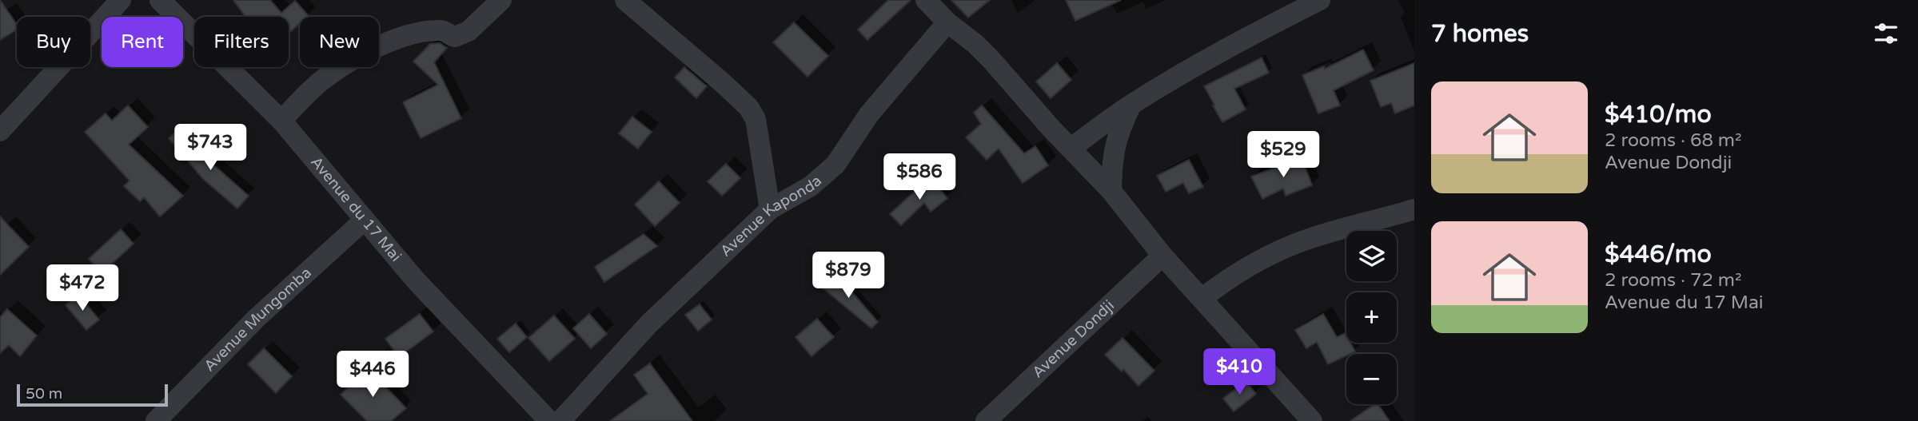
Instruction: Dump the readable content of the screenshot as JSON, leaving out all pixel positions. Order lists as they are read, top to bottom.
{
  "streets": {
    "street": [
      "Avenue du 17 Mai",
      "Avenue Kaponda",
      "Avenue Mungomba",
      "Avenue Dondji"
    ]
  },
  "crossings": [
    ["Avenue du 17 Mai", "Avenue Mungomba"]
  ],
  "scale_bar": "50 m",
  "page": {
    "heading": "7 homes",
    "chip": [
      "Buy",
      "Rent",
      "Filters",
      "New"
    ],
    "list": [
      {
        "name": "$410/mo",
        "note": "2 rooms · 68 m² · Avenue Dondji"
      },
      {
        "name": "$446/mo",
        "note": "2 rooms · 72 m² · Avenue du 17 Mai"
      }
    ],
    "price": [
      "$743",
      "$529",
      "$586",
      "$879",
      "$472",
      "$410",
      "$446"
    ],
    "map_buttons": ["+", "−"],
    "scale": "50 m"
  }
}
